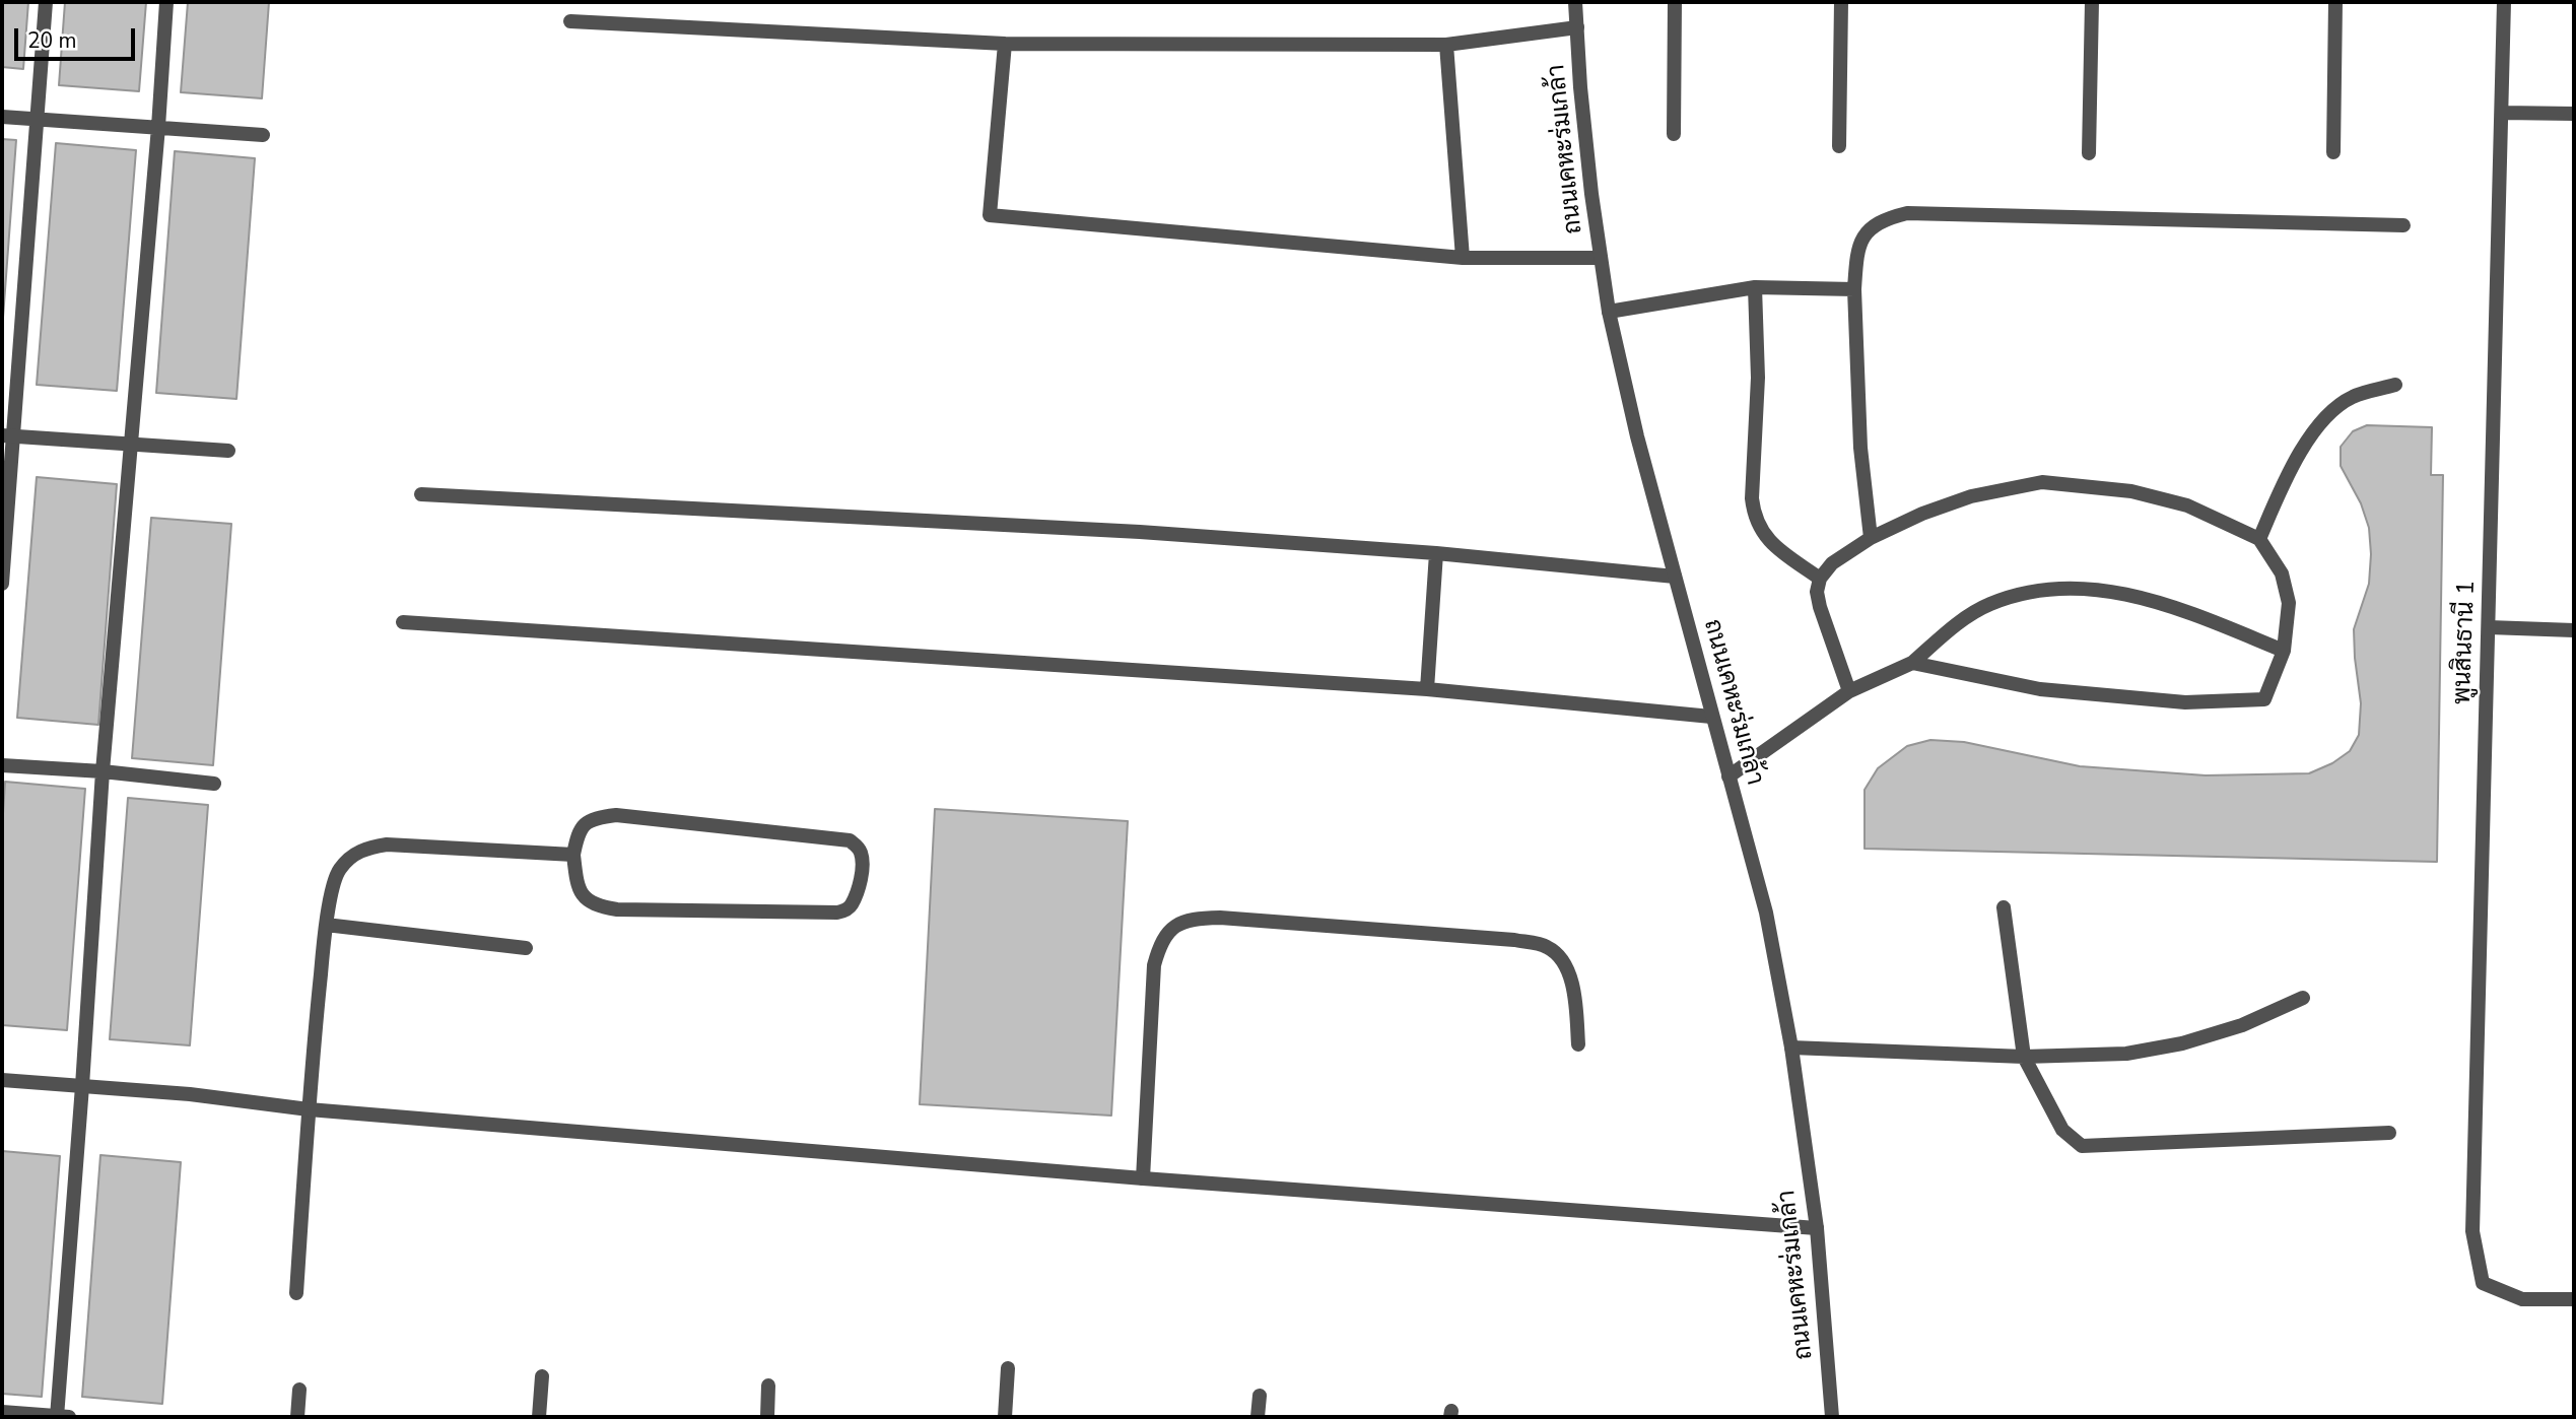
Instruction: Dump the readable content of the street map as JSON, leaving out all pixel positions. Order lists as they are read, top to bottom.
{
  "streets": {
    "street": ["ถนนเคหะร่มเกล้า", "พูนสินธานี 1"]
  },
  "scale_bar": "20 m"
}
